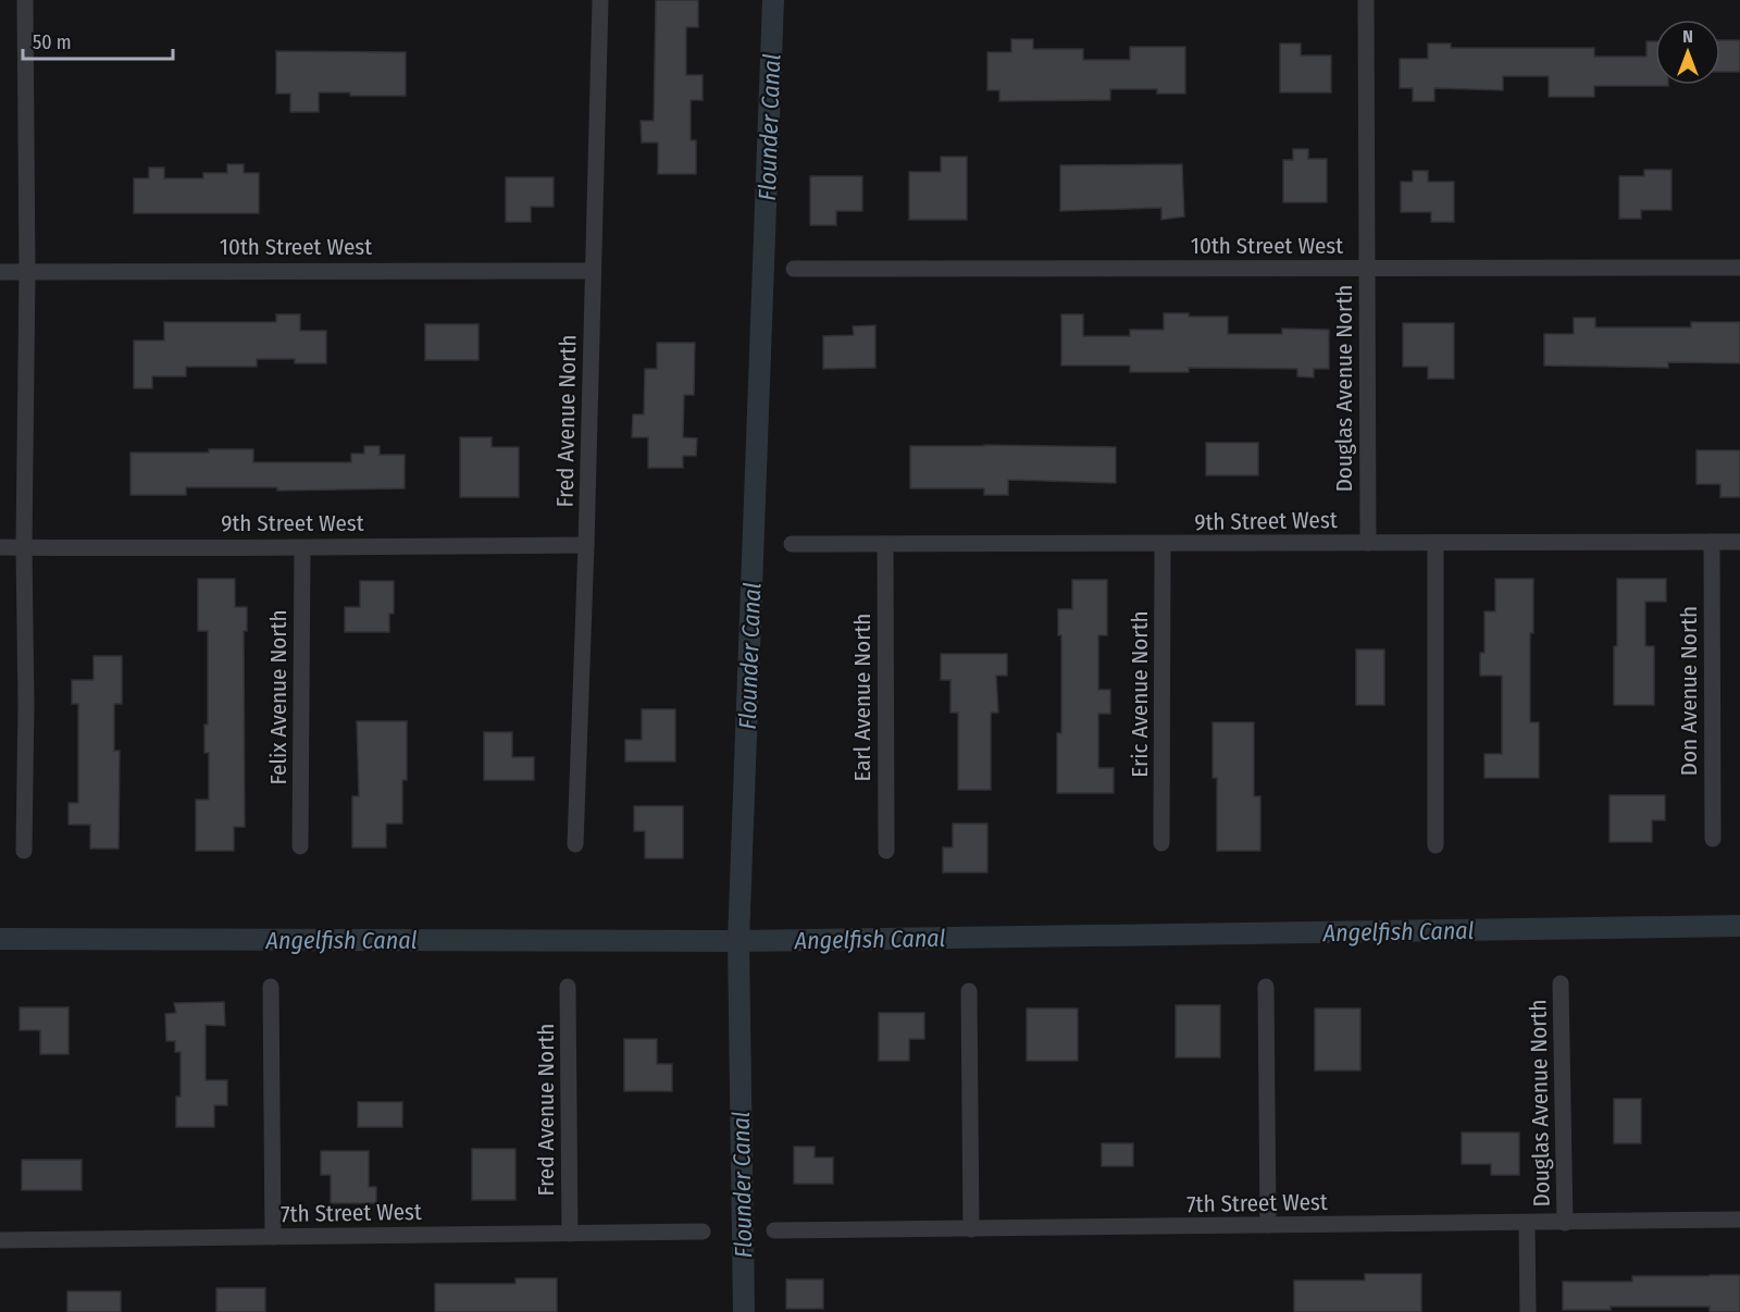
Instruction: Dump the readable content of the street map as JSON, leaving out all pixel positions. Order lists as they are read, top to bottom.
{
  "streets": {
    "street": [
      "10th Street West",
      "Douglas Avenue North",
      "Fred Avenue North",
      "9th Street West",
      "Don Avenue North",
      "Eric Avenue North",
      "Felix Avenue North",
      "Earl Avenue North",
      "7th Street West"
    ]
  },
  "crossings": [
    ["10th Street West", "Douglas Avenue North"],
    ["10th Street West", "Fred Avenue North"],
    ["Douglas Avenue North", "9th Street West"],
    ["Douglas Avenue North", "7th Street West"],
    ["Fred Avenue North", "9th Street West"],
    ["Fred Avenue North", "7th Street West"],
    ["9th Street West", "Don Avenue North"],
    ["9th Street West", "Eric Avenue North"],
    ["9th Street West", "Felix Avenue North"],
    ["9th Street West", "Earl Avenue North"]
  ],
  "water": ["Flounder Canal", "Angelfish Canal"],
  "scale_bar": "50 m",
  "north": "top"
}
